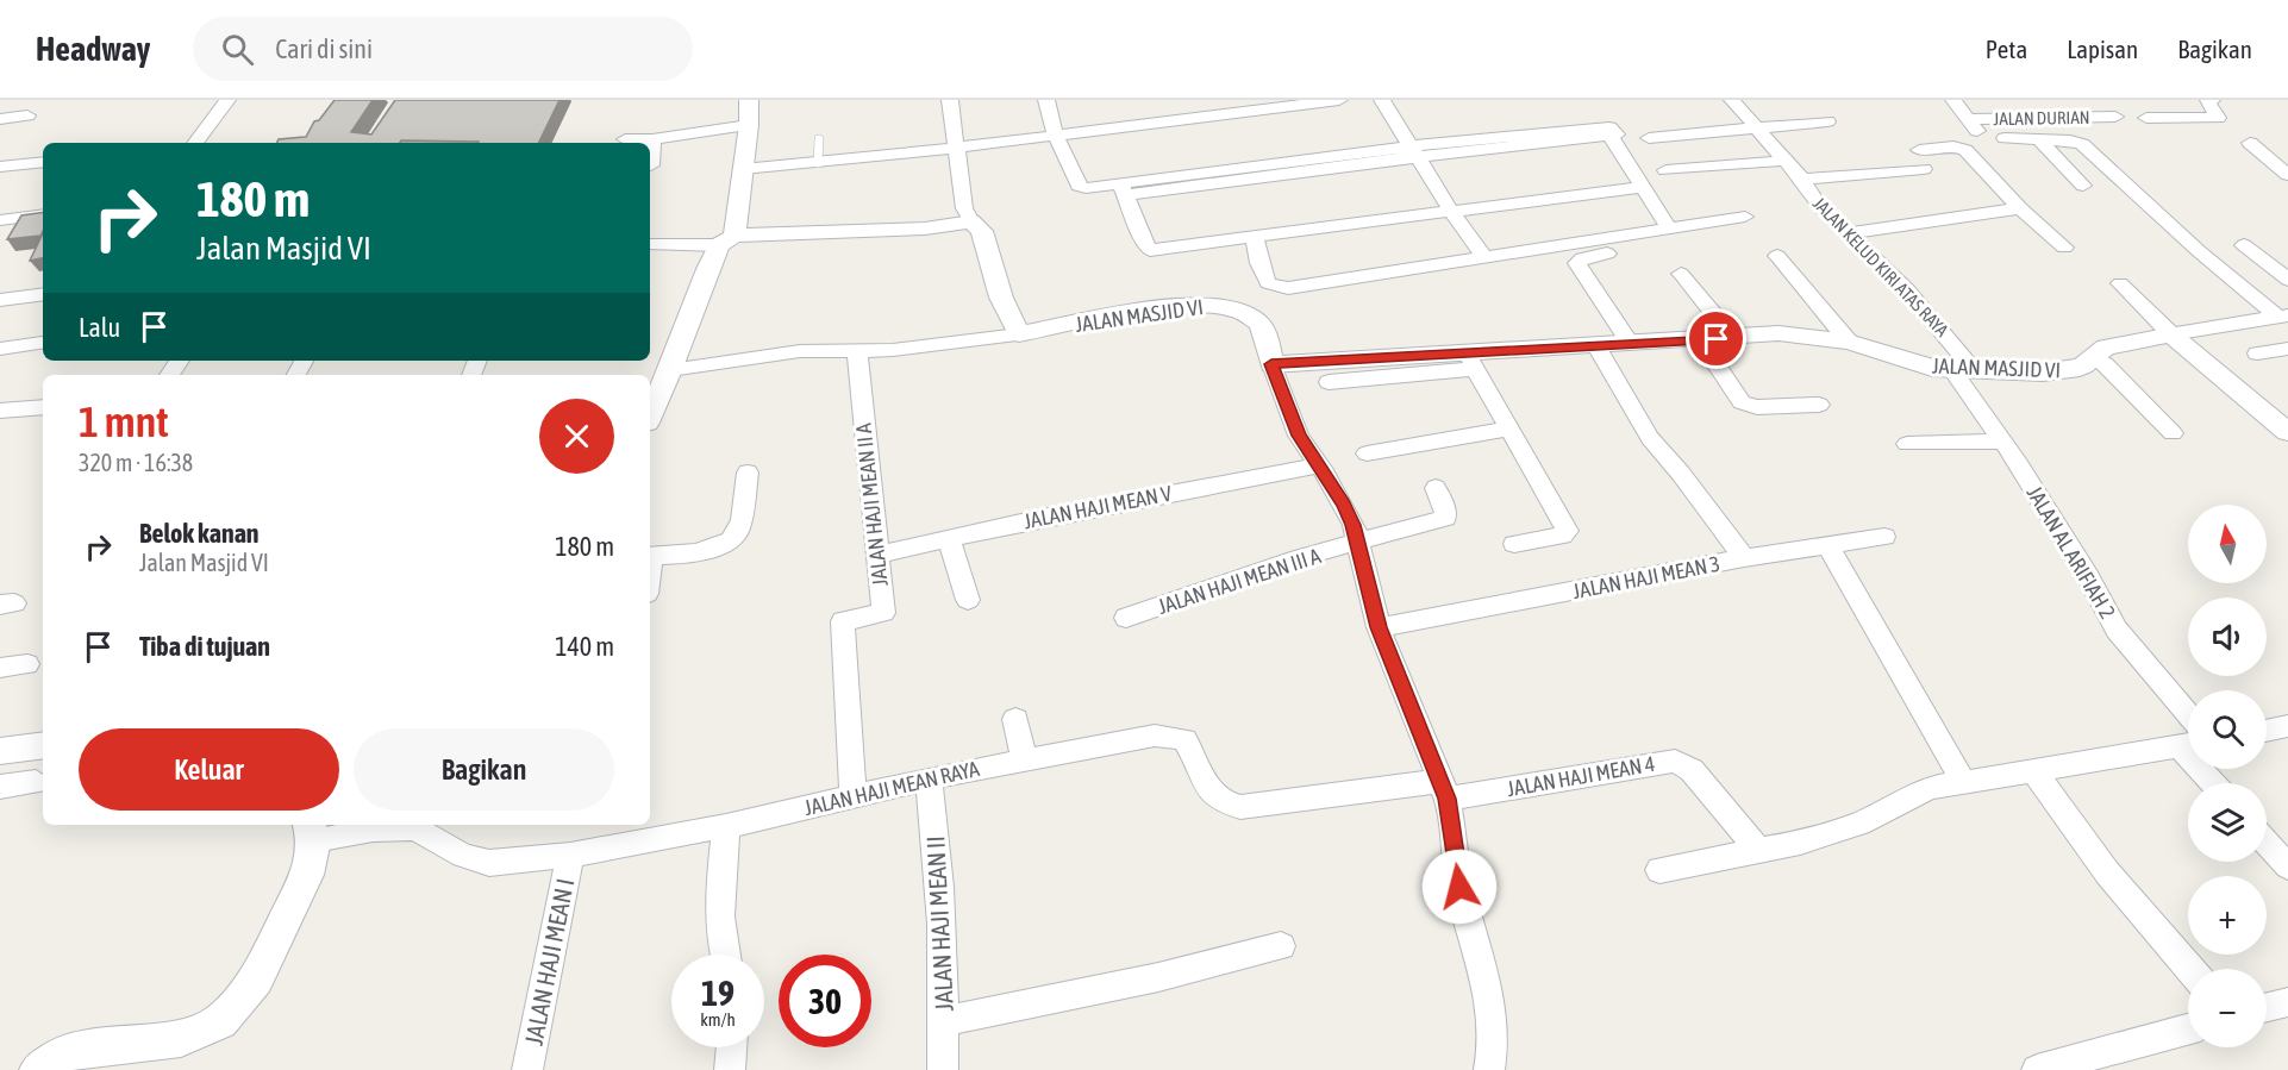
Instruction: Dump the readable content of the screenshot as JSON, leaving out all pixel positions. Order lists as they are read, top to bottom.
{
  "streets": {
    "street": [
      "JALAN DURIAN",
      "JALAN KELUD KIRI ATAS RAYA",
      "JALAN MASJID VI",
      "JALAN HAJI MEAN II A",
      "JALAN HAJI MEAN V",
      "JALAN AL ARIFIAH 2",
      "JALAN HAJI MEAN 3",
      "JALAN HAJI MEAN III A",
      "JALAN HAJI MEAN 4",
      "JALAN HAJI MEAN RAYA",
      "JALAN HAJI MEAN II",
      "JALAN HAJI MEAN I"
    ]
  },
  "crossings": [
    ["JALAN KELUD KIRI ATAS RAYA", "JALAN MASJID VI"],
    ["JALAN KELUD KIRI ATAS RAYA", "JALAN AL ARIFIAH 2"],
    ["JALAN MASJID VI", "JALAN HAJI MEAN II A"],
    ["JALAN MASJID VI", "JALAN AL ARIFIAH 2"],
    ["JALAN MASJID VI", "JALAN HAJI MEAN 3"],
    ["JALAN HAJI MEAN II A", "JALAN HAJI MEAN V"],
    ["JALAN HAJI MEAN II A", "JALAN HAJI MEAN RAYA"],
    ["JALAN HAJI MEAN 4", "JALAN HAJI MEAN RAYA"],
    ["JALAN HAJI MEAN RAYA", "JALAN HAJI MEAN II"],
    ["JALAN HAJI MEAN RAYA", "JALAN HAJI MEAN I"]
  ],
  "north": "top",
  "page": {
    "header": "Headway",
    "search": "Cari di sini",
    "nav": ["Peta", "Lapisan", "Bagikan"],
    "turn": ["180 m", "Jalan Masjid VI"],
    "then": "Lalu",
    "heading": ["1 mnt", "320 m · 16:38"],
    "list": [
      {
        "name": "Belok kanan",
        "note": "Jalan Masjid VI",
        "value": "180 m"
      },
      {
        "name": "Tiba di tujuan",
        "value": "140 m"
      }
    ],
    "map_buttons": ["+", "−"],
    "buttons": ["Keluar", "Bagikan"],
    "speed": "19 km/h",
    "limit": "30"
  }
}
